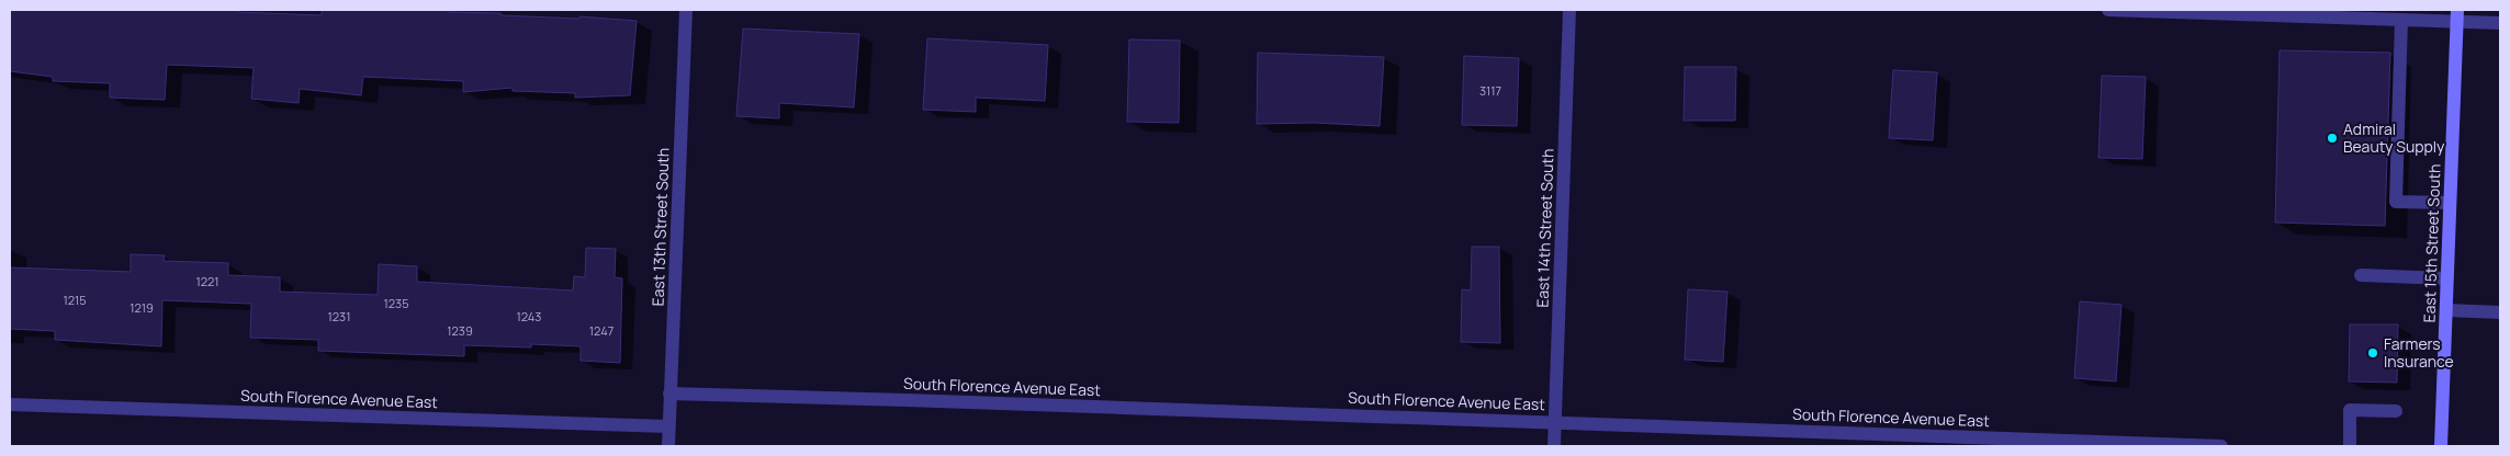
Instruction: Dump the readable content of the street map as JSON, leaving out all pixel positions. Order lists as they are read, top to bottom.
{
  "streets": {
    "main road": ["East 15th Street South"],
    "street": ["East 13th Street South", "East 14th Street South", "South Florence Avenue East"]
  },
  "crossings": [
    ["East 13th Street South", "South Florence Avenue East"],
    ["East 14th Street South", "South Florence Avenue East"]
  ],
  "places": ["Admiral Beauty Supply", "Farmers Insurance"],
  "house_numbers": [
    "3117",
    "1221",
    "1215",
    "1235",
    "1219",
    "1231",
    "1243",
    "1239",
    "1247"
  ]
}
